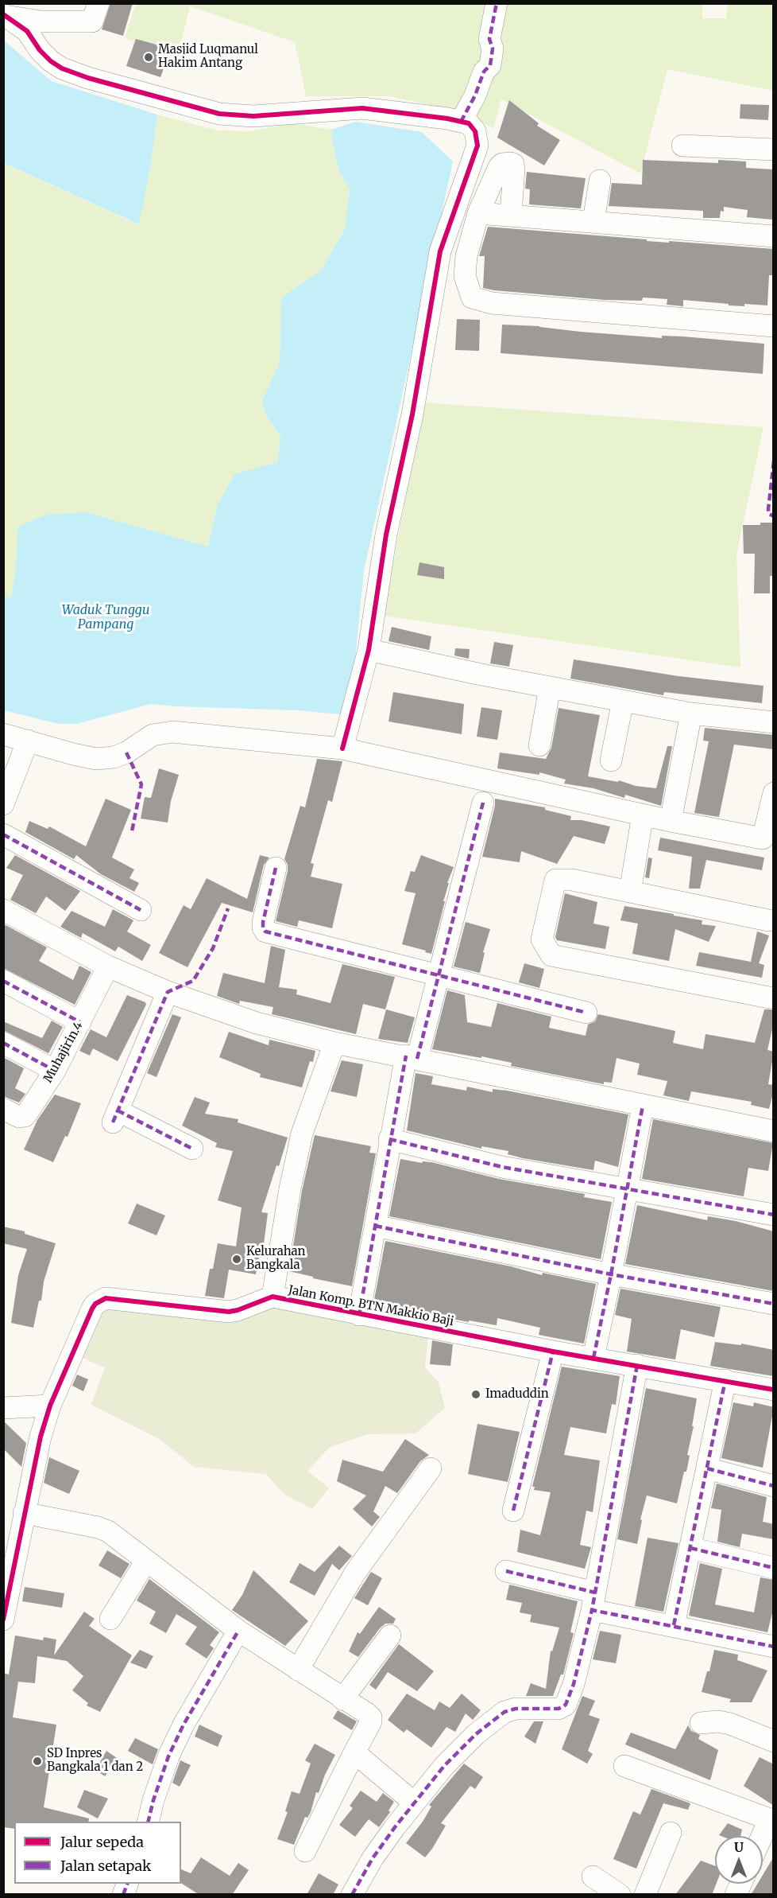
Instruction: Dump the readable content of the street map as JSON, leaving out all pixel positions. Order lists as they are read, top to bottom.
{
  "streets": {
    "street": ["Muhajirin.4", "Jalan Komp. BTN Makkio Baji"]
  },
  "water": ["Waduk Tunggu Pampang"],
  "places": [
    "Masjid Luqmanul Hakim Antang",
    "Kelurahan Bangkala",
    "Imaduddin",
    "SD Inpres Bangkala 1 dan 2"
  ],
  "legend": ["Jalur sepeda", "Jalan setapak"],
  "north": "top"
}
